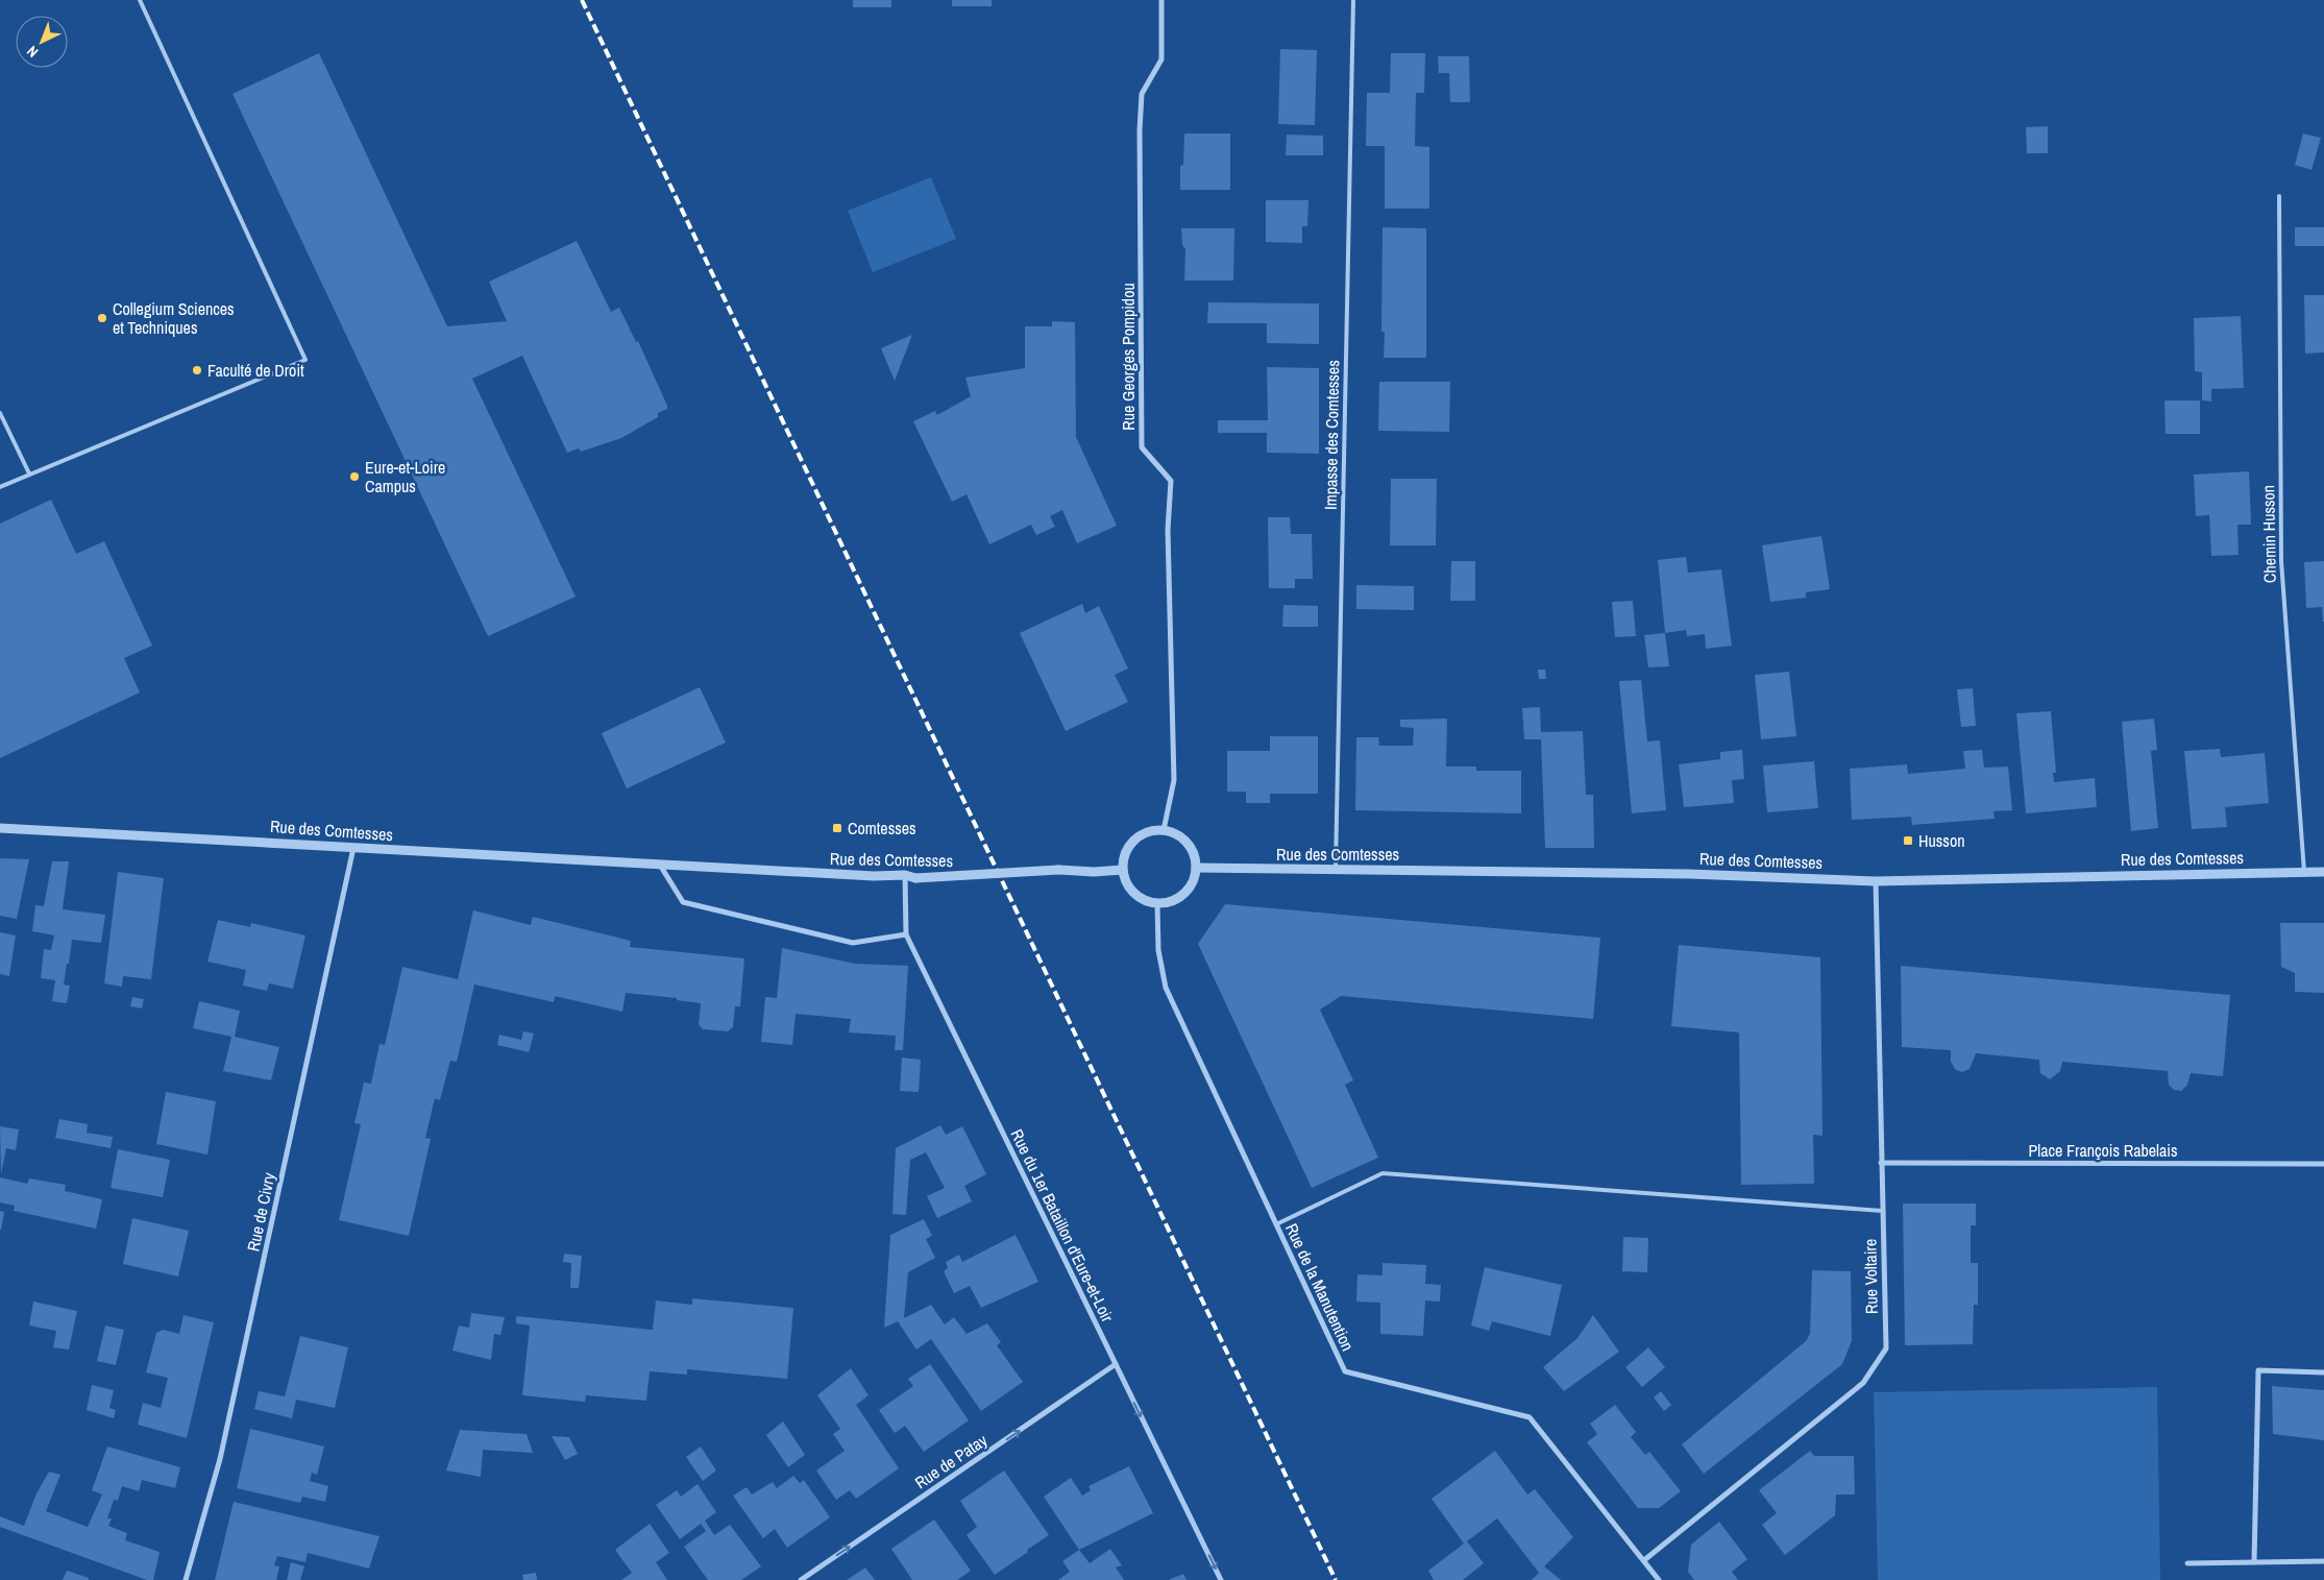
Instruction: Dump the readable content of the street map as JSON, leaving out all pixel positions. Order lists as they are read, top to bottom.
{
  "streets": {
    "street": [
      "Rue Georges Pompidou",
      "Rue des Comtesses",
      "Place François Rabelais",
      "Rue de Civry",
      "Rue du 1er Bataillon d'Eure-et-Loir",
      "Rue Voltaire",
      "Rue de la Manutention",
      "Rue de Patay"
    ],
    "lane": ["Impasse des Comtesses", "Chemin Husson"]
  },
  "crossings": [
    ["Rue Georges Pompidou", "Rue des Comtesses"],
    ["Rue Georges Pompidou", "Rue de la Manutention"],
    ["Impasse des Comtesses", "Rue des Comtesses"],
    ["Chemin Husson", "Rue des Comtesses"],
    ["Rue des Comtesses", "Rue de Civry"],
    ["Rue des Comtesses", "Rue du 1er Bataillon d'Eure-et-Loir"],
    ["Rue des Comtesses", "Rue Voltaire"],
    ["Rue des Comtesses", "Rue de la Manutention"],
    ["Place François Rabelais", "Rue Voltaire"],
    ["Rue du 1er Bataillon d'Eure-et-Loir", "Rue de Patay"],
    ["Rue Voltaire", "Rue de la Manutention"]
  ],
  "one_way": ["Rue de Patay"],
  "places": {
    "other": ["Collegium Sciences et Techniques", "Faculté de Droit", "Eure-et-Loire Campus"],
    "transit": ["Comtesses", "Husson"]
  },
  "north": "bottom left"
}
